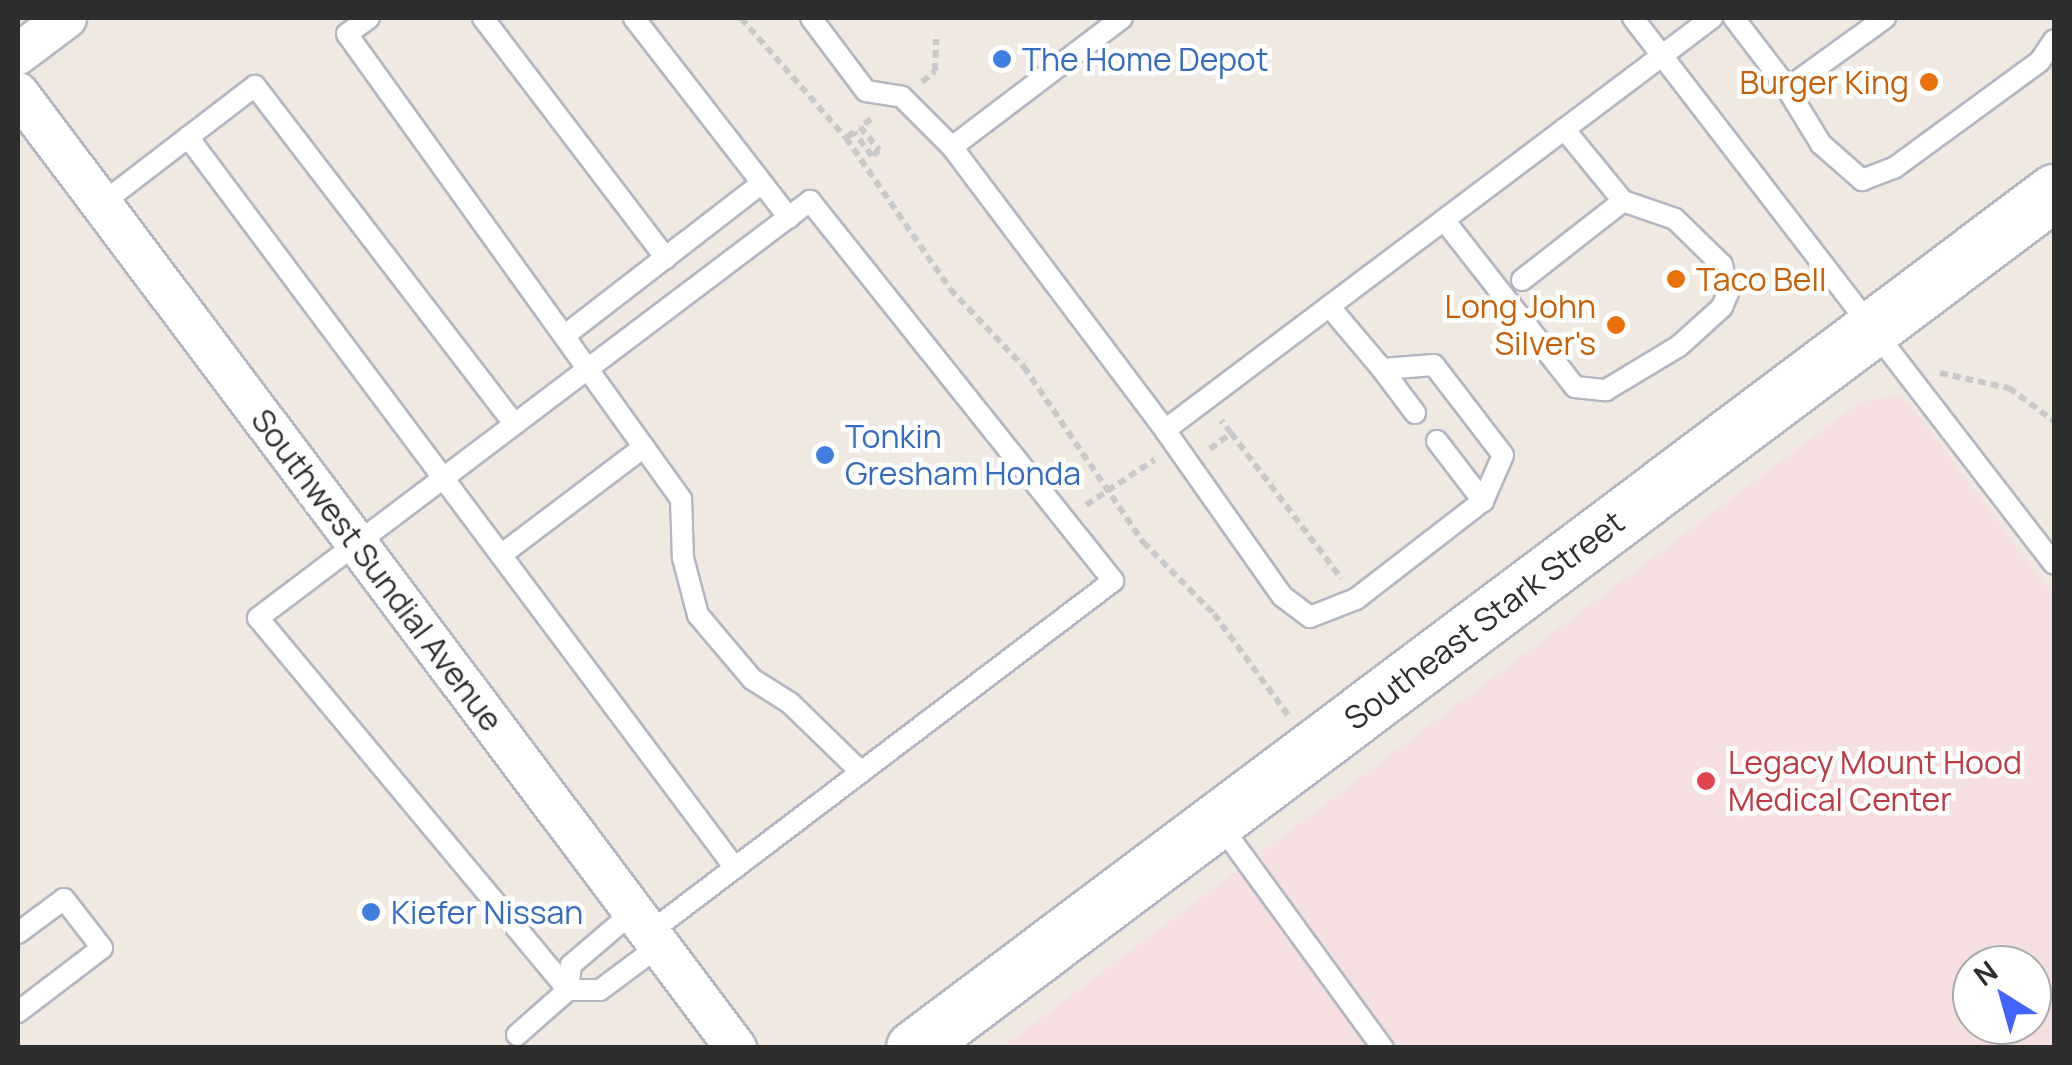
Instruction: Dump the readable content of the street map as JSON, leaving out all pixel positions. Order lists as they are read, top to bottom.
{
  "streets": {
    "main road": ["Southeast Stark Street"],
    "street": ["Southwest Sundial Avenue"]
  },
  "places": [
    "The Home Depot",
    "Burger King",
    "Taco Bell",
    "Long John Silver's",
    "Tonkin Gresham Honda",
    "Legacy Mount Hood Medical Center",
    "Kiefer Nissan"
  ],
  "north": "top left"
}
